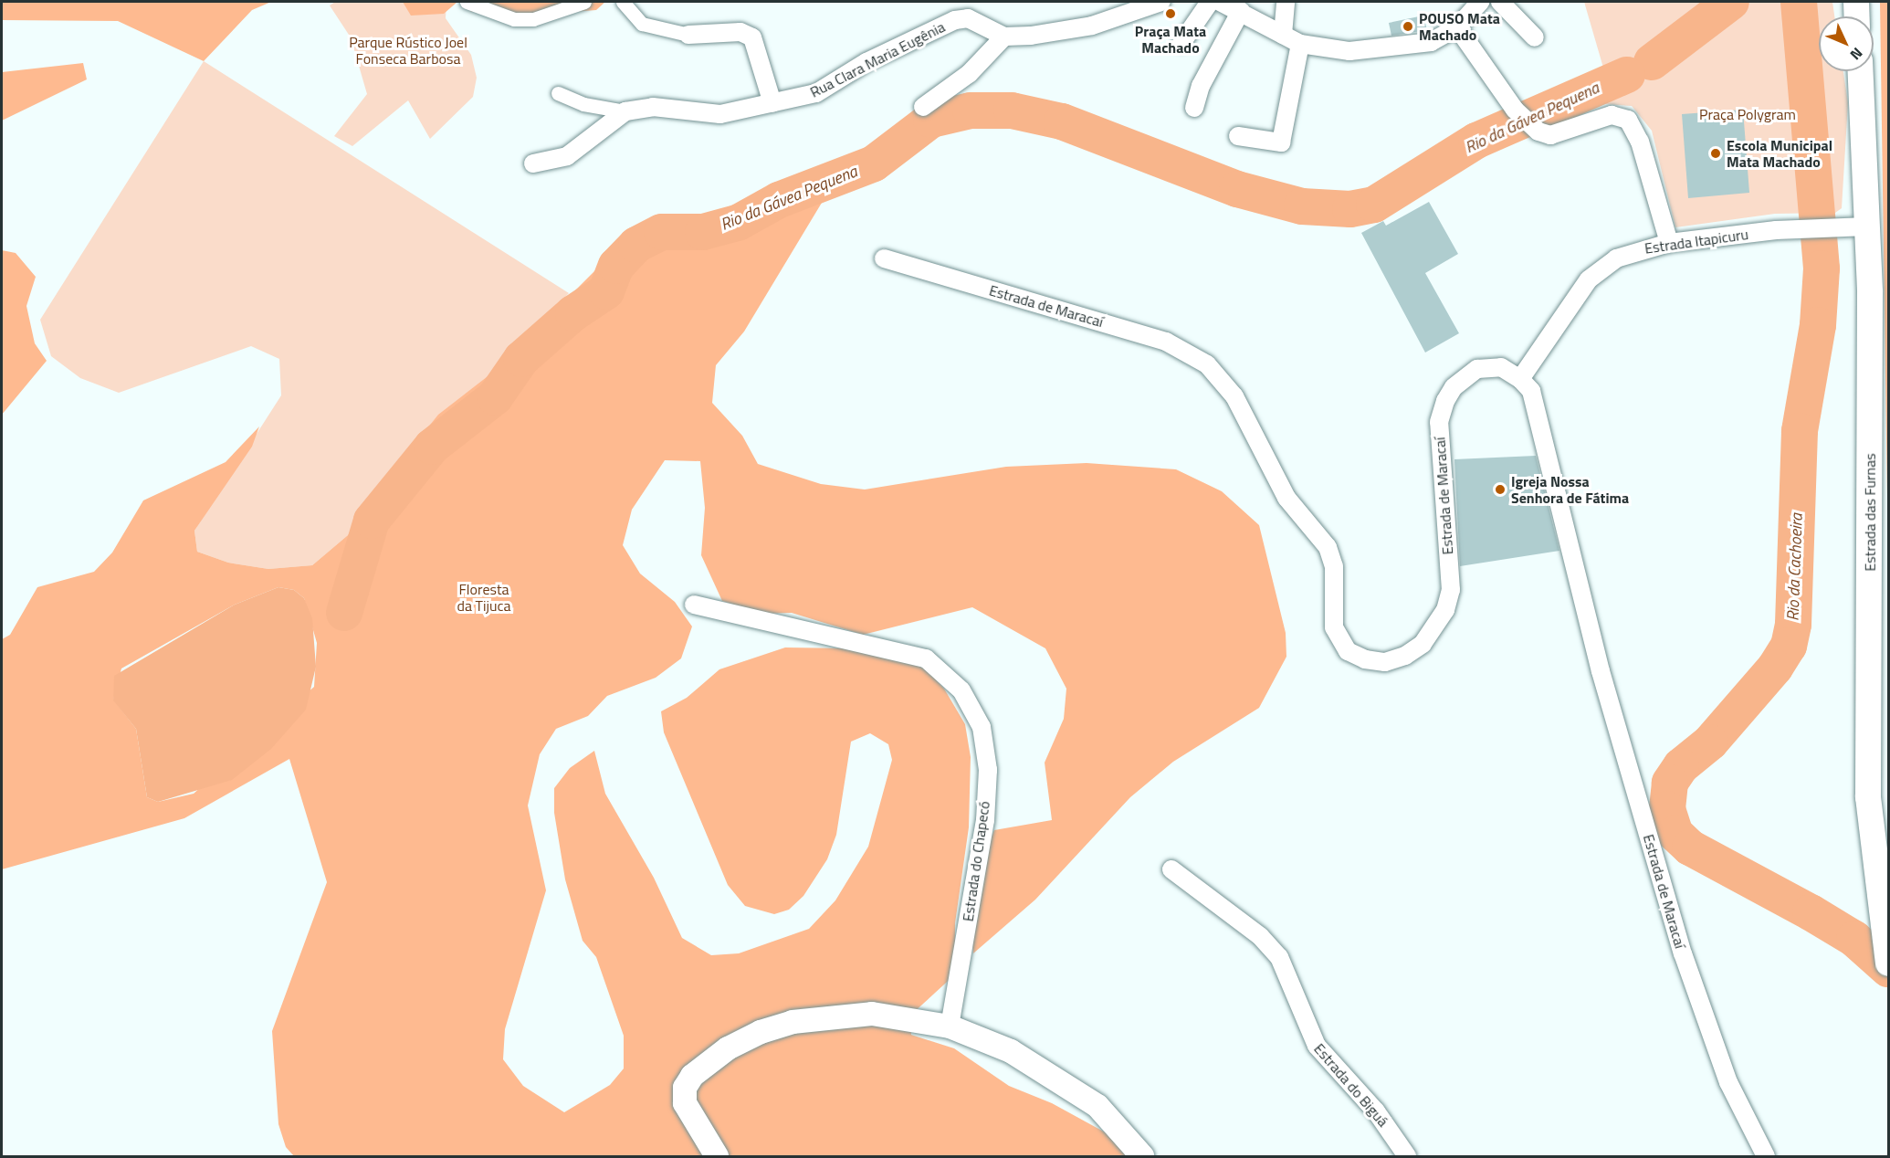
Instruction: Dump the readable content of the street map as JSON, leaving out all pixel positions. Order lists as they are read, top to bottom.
{
  "streets": {
    "main road": ["Estrada das Furnas"],
    "street": [
      "Rua Clara Maria Eugênia",
      "Estrada Itapicuru",
      "Estrada de Maracaí",
      "Estrada do Chapecó",
      "Estrada do Biguá"
    ]
  },
  "crossings": [
    ["Estrada Itapicuru", "Estrada de Maracaí"],
    ["Estrada Itapicuru", "Estrada das Furnas"]
  ],
  "water": ["Rio da Gávea Pequena", "Rio da Cachoeira"],
  "parks": ["Parque Rústico Joel Fonseca Barbosa", "Praça Polygram", "Floresta da Tijuca"],
  "places": [
    "Praça Mata Machado",
    "POUSO Mata Machado",
    "Escola Municipal Mata Machado",
    "Igreja Nossa Senhora de Fátima"
  ],
  "north": "bottom right"
}
